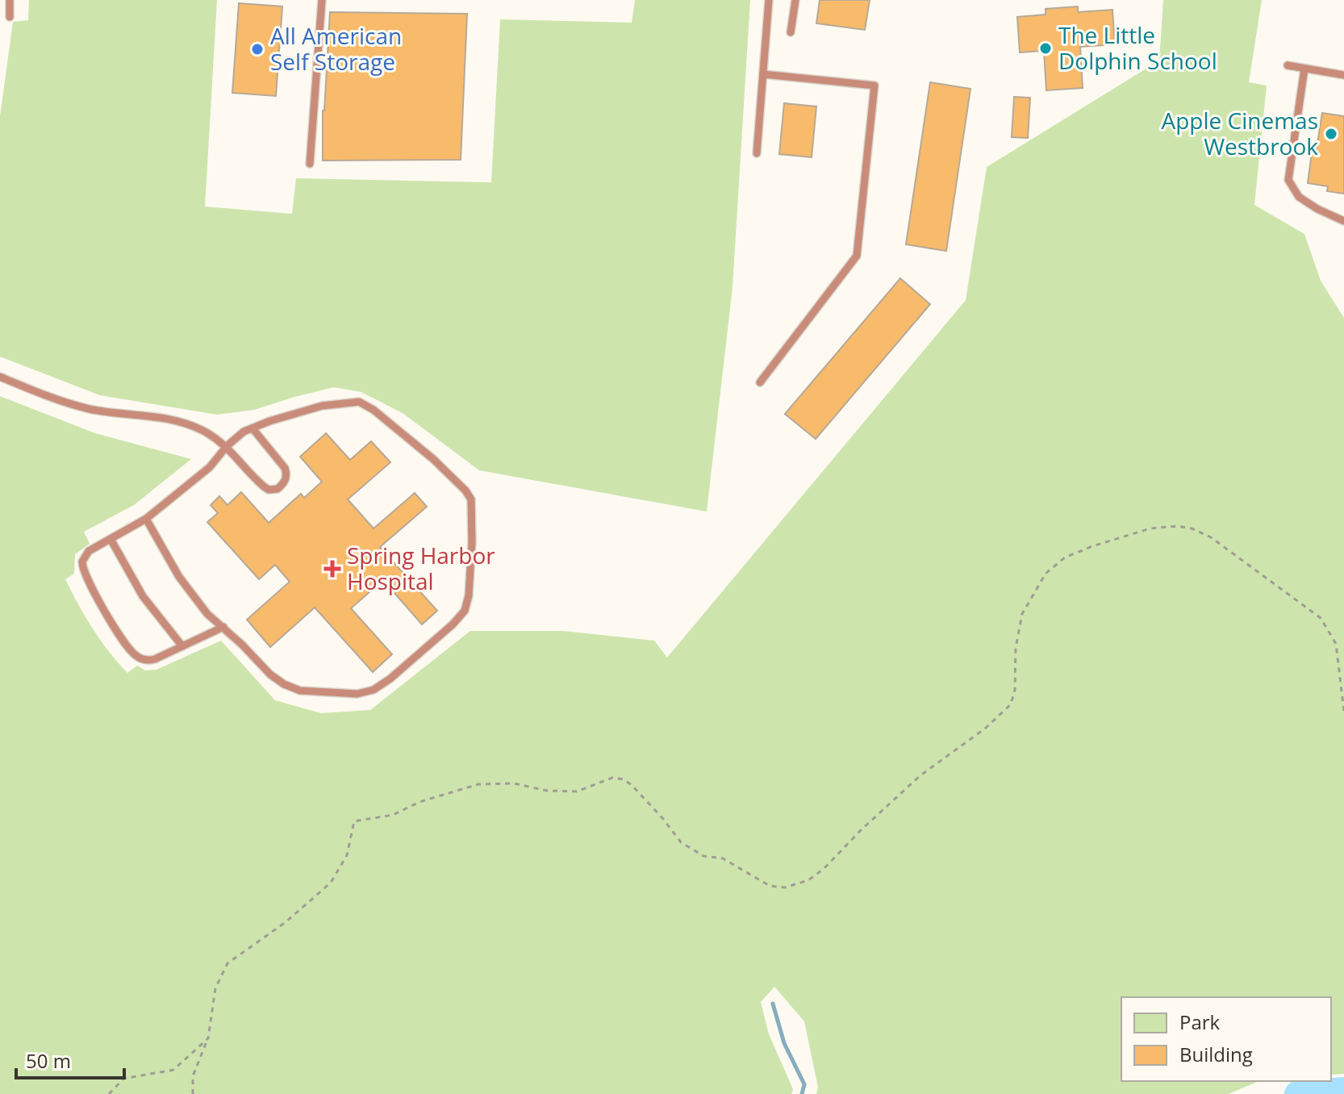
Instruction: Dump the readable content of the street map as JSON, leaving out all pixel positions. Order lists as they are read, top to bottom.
{
  "places": {
    "other": ["The Little Dolphin School", "All American Self Storage", "Apple Cinemas Westbrook"],
    "health": ["Spring Harbor Hospital"]
  },
  "legend": ["Park", "Building"],
  "scale_bar": "50 m"
}
